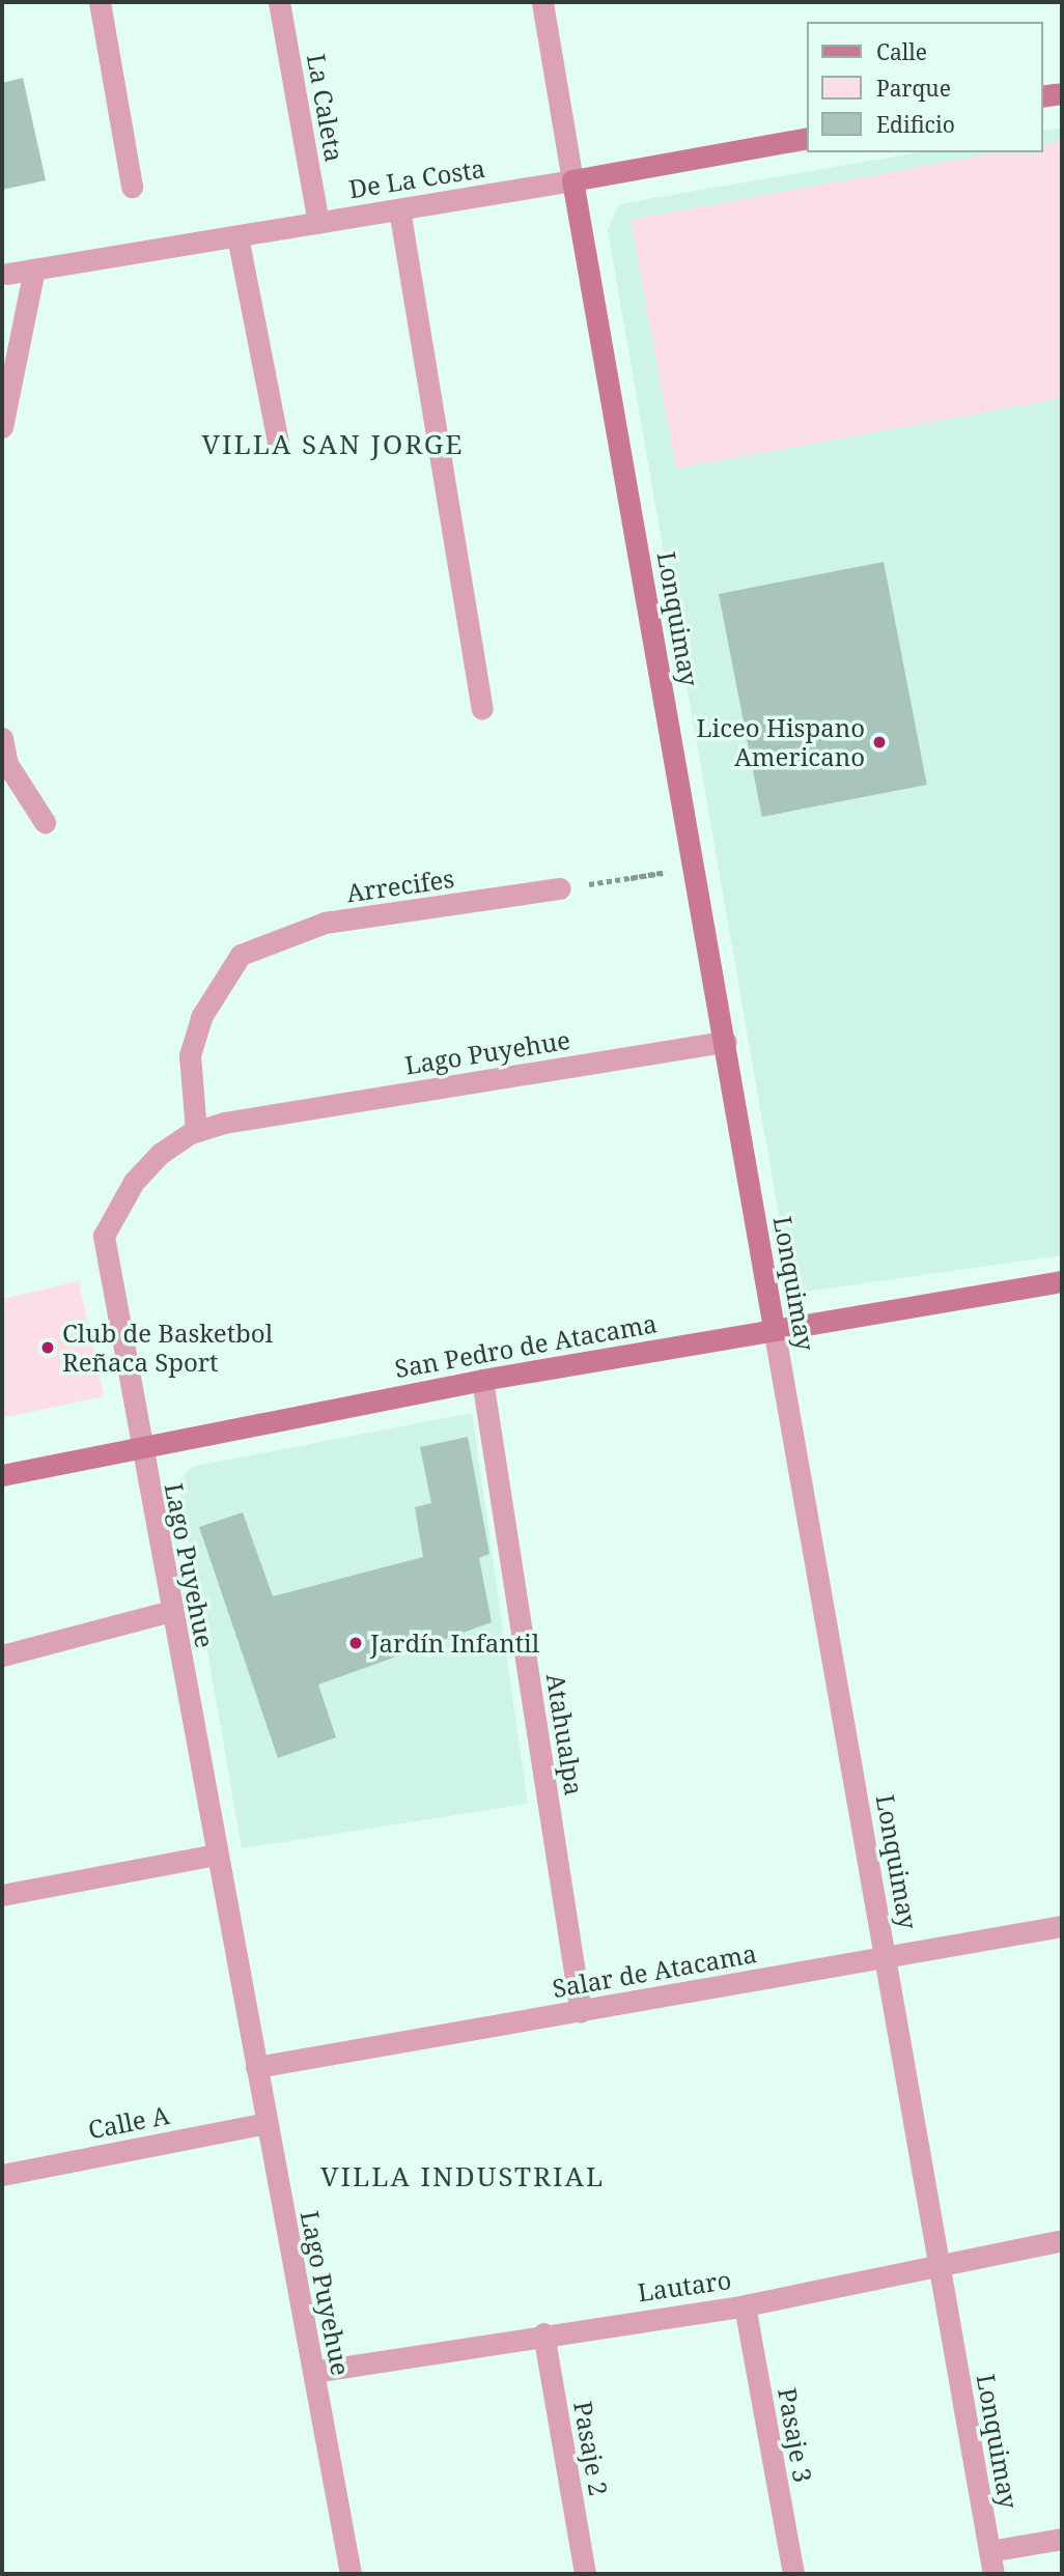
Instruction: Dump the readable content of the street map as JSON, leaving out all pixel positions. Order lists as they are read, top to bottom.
{
  "streets": {
    "street": [
      "La Caleta",
      "De La Costa",
      "Lonquimay",
      "Arrecifes",
      "Lago Puyehue",
      "San Pedro de Atacama",
      "Atahualpa",
      "Salar de Atacama",
      "Calle A",
      "Lautaro",
      "Pasaje 3",
      "Pasaje 2"
    ]
  },
  "crossings": [
    ["La Caleta", "De La Costa"],
    ["De La Costa", "Lonquimay"],
    ["Lonquimay", "Lago Puyehue"],
    ["Lonquimay", "San Pedro de Atacama"],
    ["Lonquimay", "Salar de Atacama"],
    ["Lonquimay", "Lautaro"],
    ["Arrecifes", "Lago Puyehue"],
    ["Lago Puyehue", "San Pedro de Atacama"],
    ["Lago Puyehue", "Salar de Atacama"],
    ["Lago Puyehue", "Calle A"],
    ["Lago Puyehue", "Lautaro"],
    ["San Pedro de Atacama", "Atahualpa"],
    ["Atahualpa", "Salar de Atacama"],
    ["Lautaro", "Pasaje 3"],
    ["Lautaro", "Pasaje 2"]
  ],
  "districts": ["VILLA SAN JORGE", "VILLA INDUSTRIAL"],
  "places": ["Liceo Hispano Americano", "Club de Basketbol Reñaca Sport", "Jardín Infantil"],
  "legend": ["Calle", "Parque", "Edificio"]
}
